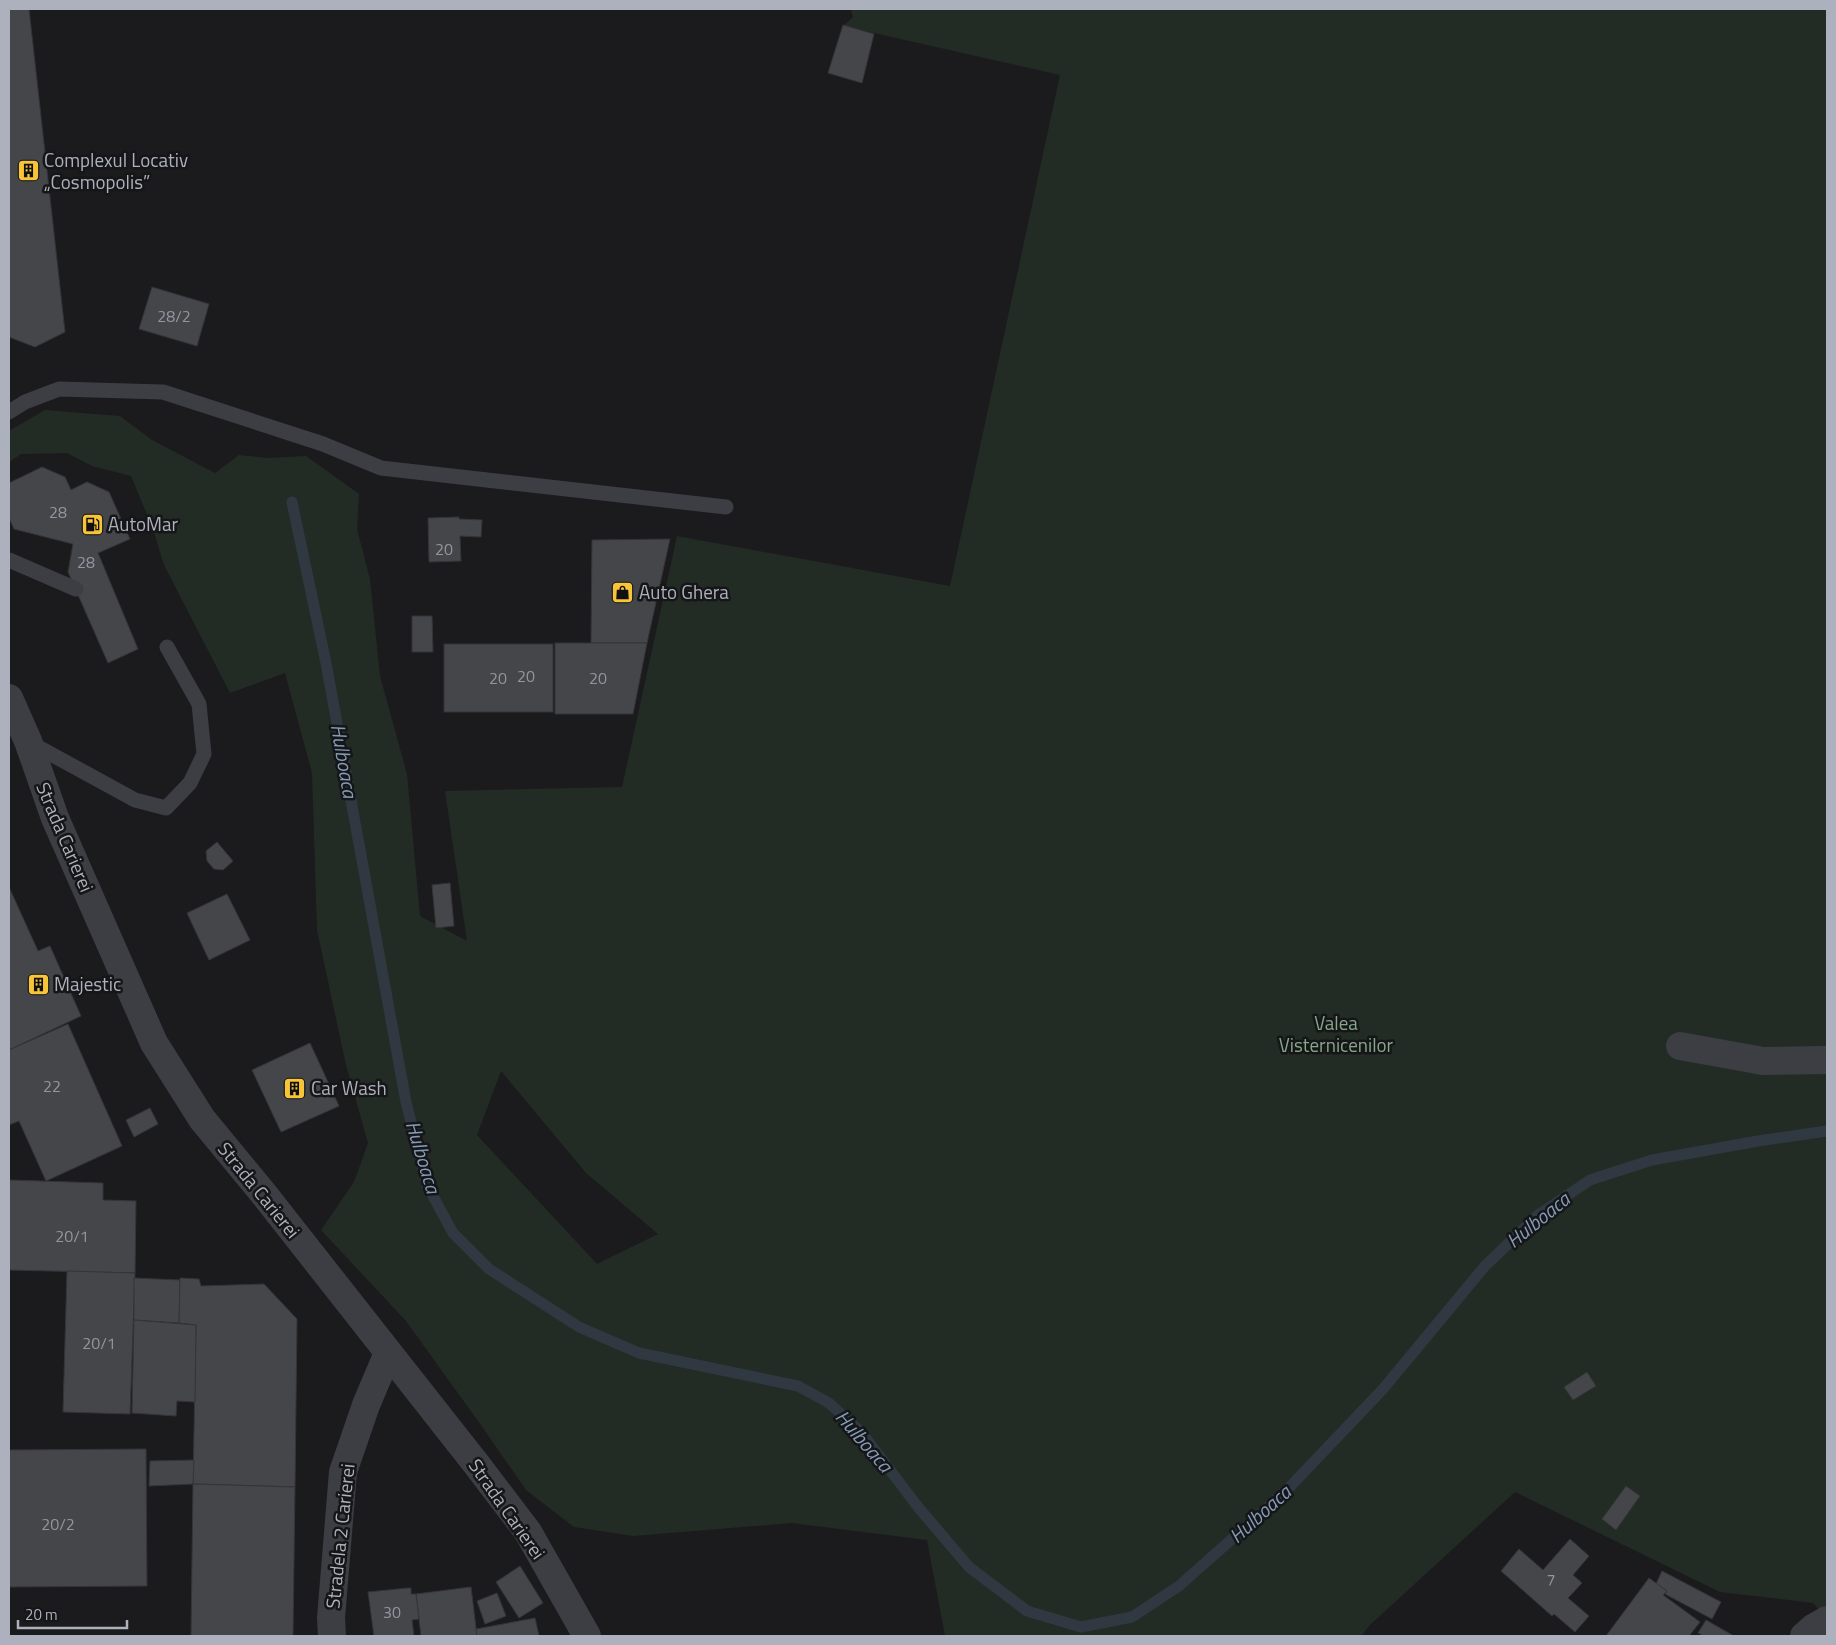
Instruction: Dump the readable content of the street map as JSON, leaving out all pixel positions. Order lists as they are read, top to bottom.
{
  "streets": {
    "street": ["Strada Carierei", "Stradela 2 Carierei"]
  },
  "crossings": [
    ["Strada Carierei", "Stradela 2 Carierei"]
  ],
  "water": ["Hulboaca"],
  "parks": ["Valea Visternicenilor"],
  "places": {
    "building": ["Complexul Locativ „Cosmopolis”", "Majestic", "Car Wash"],
    "fuel station": ["AutoMar"],
    "shop": ["Auto Ghera"]
  },
  "house_numbers": [
    "28/2",
    "28",
    "20",
    "28",
    "20",
    "20",
    "20",
    "22",
    "20/1",
    "20/1",
    "20/2",
    "7",
    "30"
  ],
  "scale_bar": "20 m"
}
